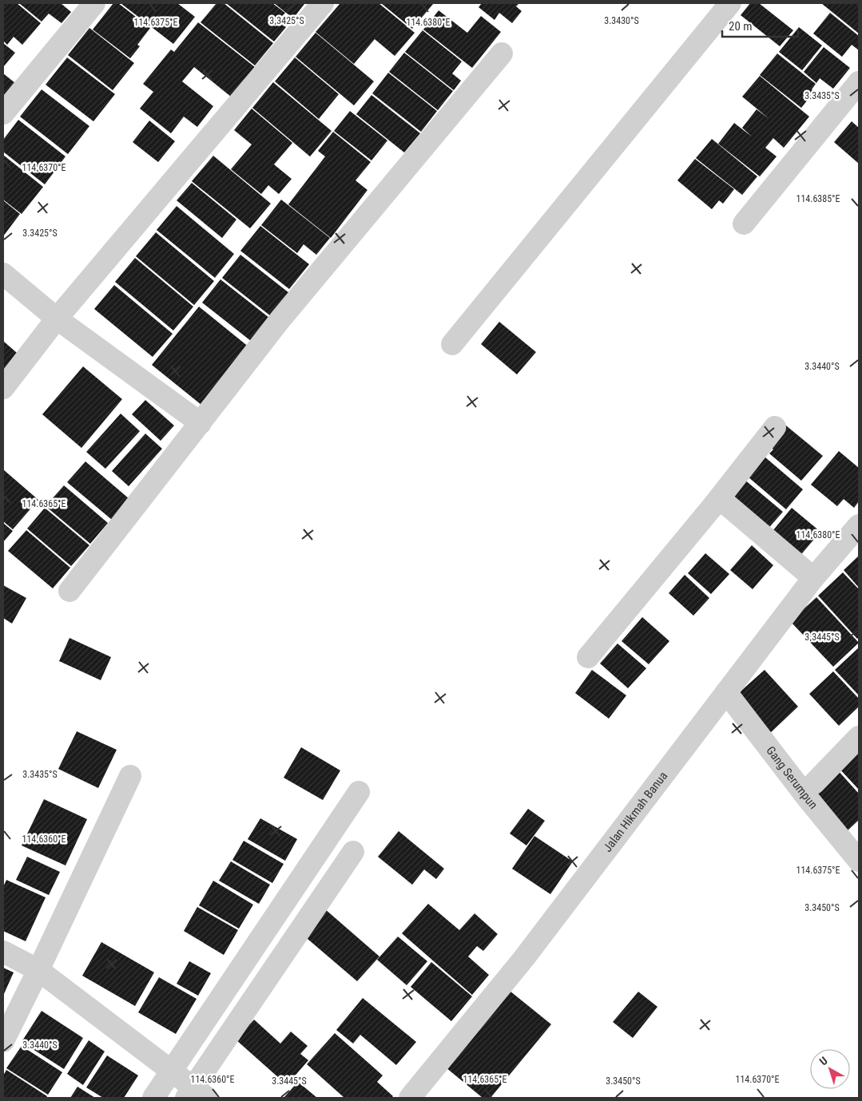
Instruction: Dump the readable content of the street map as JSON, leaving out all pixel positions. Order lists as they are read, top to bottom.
{
  "streets": {
    "street": ["Gang Serumpun", "Jalan Hikmah Banua"]
  },
  "crossings": [
    ["Gang Serumpun", "Jalan Hikmah Banua"]
  ],
  "scale_bar": "20 m",
  "north": "top left",
  "coordinates": [
    "3.3425°S",
    "3.3430°S",
    "114.6375°E",
    "114.6380°E",
    "3.3435°S",
    "114.6370°E",
    "114.6385°E",
    "3.3440°S",
    "114.6365°E",
    "3.3445°S",
    "114.6360°E",
    "3.3450°S"
  ]
}
